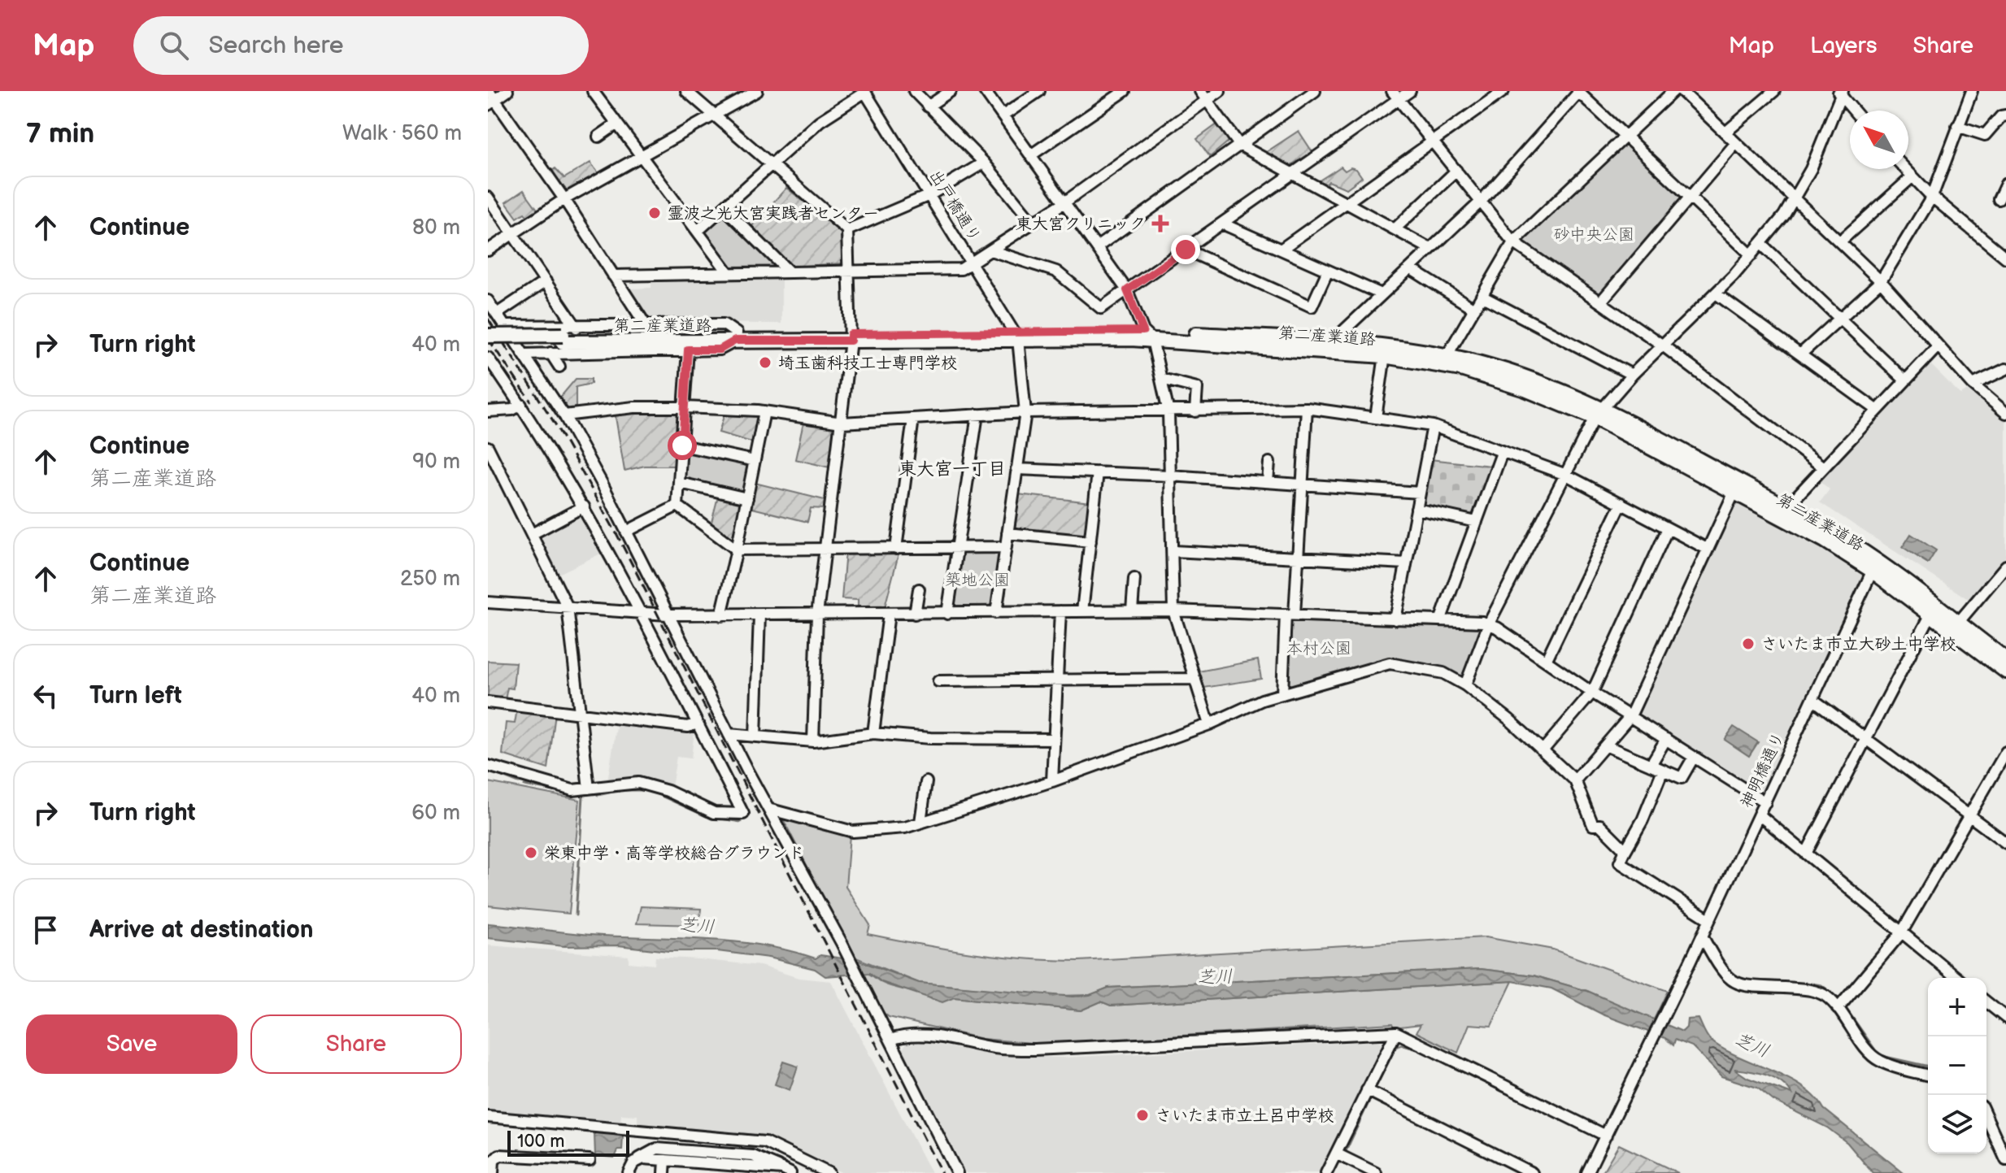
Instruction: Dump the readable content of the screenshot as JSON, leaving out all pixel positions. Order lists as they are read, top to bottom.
{
  "streets": {
    "main road": ["第二産業道路"],
    "street": ["出戸橋通り", "神明橋通り"]
  },
  "crossings": [
    ["出戸橋通り", "第二産業道路"],
    ["第二産業道路", "神明橋通り"]
  ],
  "districts": ["東大宮一丁目"],
  "water": ["芝川"],
  "parks": ["砂中央公園", "築地公園", "本村公園"],
  "places": {
    "other": [
      "霊波之光大宮実践者センター",
      "埼玉歯科技工士専門学校",
      "さいたま市立大砂土中学校",
      "栄東中学・高等学校総合グラウンド",
      "さいたま市立土呂中学校"
    ],
    "health": ["東大宮クリニック"]
  },
  "scale_bar": "100 m",
  "north": "top left",
  "page": {
    "header": "Map",
    "search": "Search here",
    "nav": ["Map", "Layers", "Share"],
    "heading": ["7 min", "Walk · 560 m"],
    "list": [
      ["Continue", "80 m"],
      ["Turn right", "40 m"],
      ["Continue", "第二産業道路", "90 m"],
      ["Continue", "第二産業道路", "250 m"],
      ["Turn left", "40 m"],
      ["Turn right", "60 m"],
      "Arrive at destination"
    ],
    "map_buttons": ["+", "−"],
    "buttons": ["Save", "Share"],
    "scale": "100 m"
  }
}
